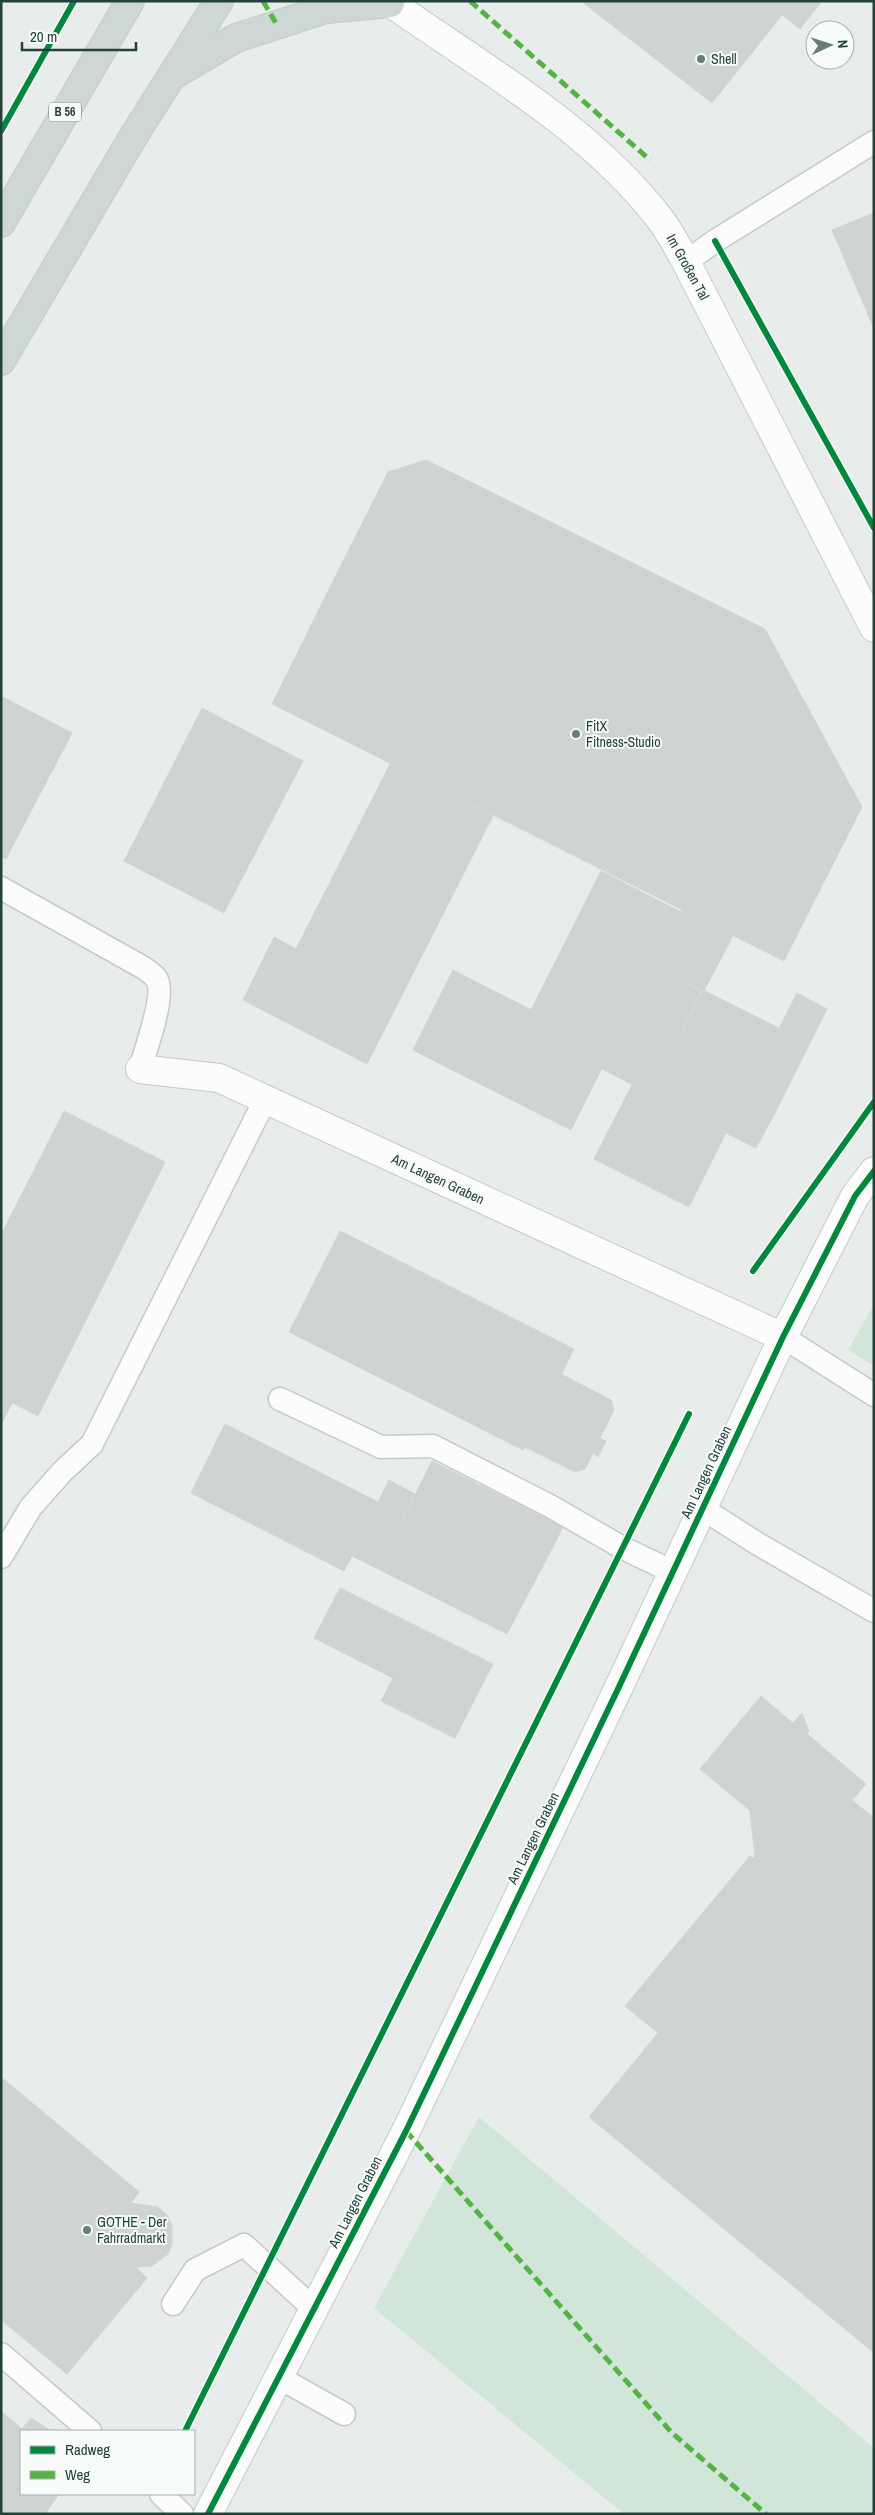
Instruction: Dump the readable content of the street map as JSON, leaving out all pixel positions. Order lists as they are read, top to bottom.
{
  "streets": {
    "main road": ["B 56"],
    "street": ["Im Großen Tal", "Am Langen Graben"]
  },
  "places": ["Shell", "FitX Fitness-Studio", "GOTHE - Der Fahrradmarkt"],
  "legend": ["Radweg", "Weg"],
  "scale_bar": "20 m",
  "north": "right"
}
